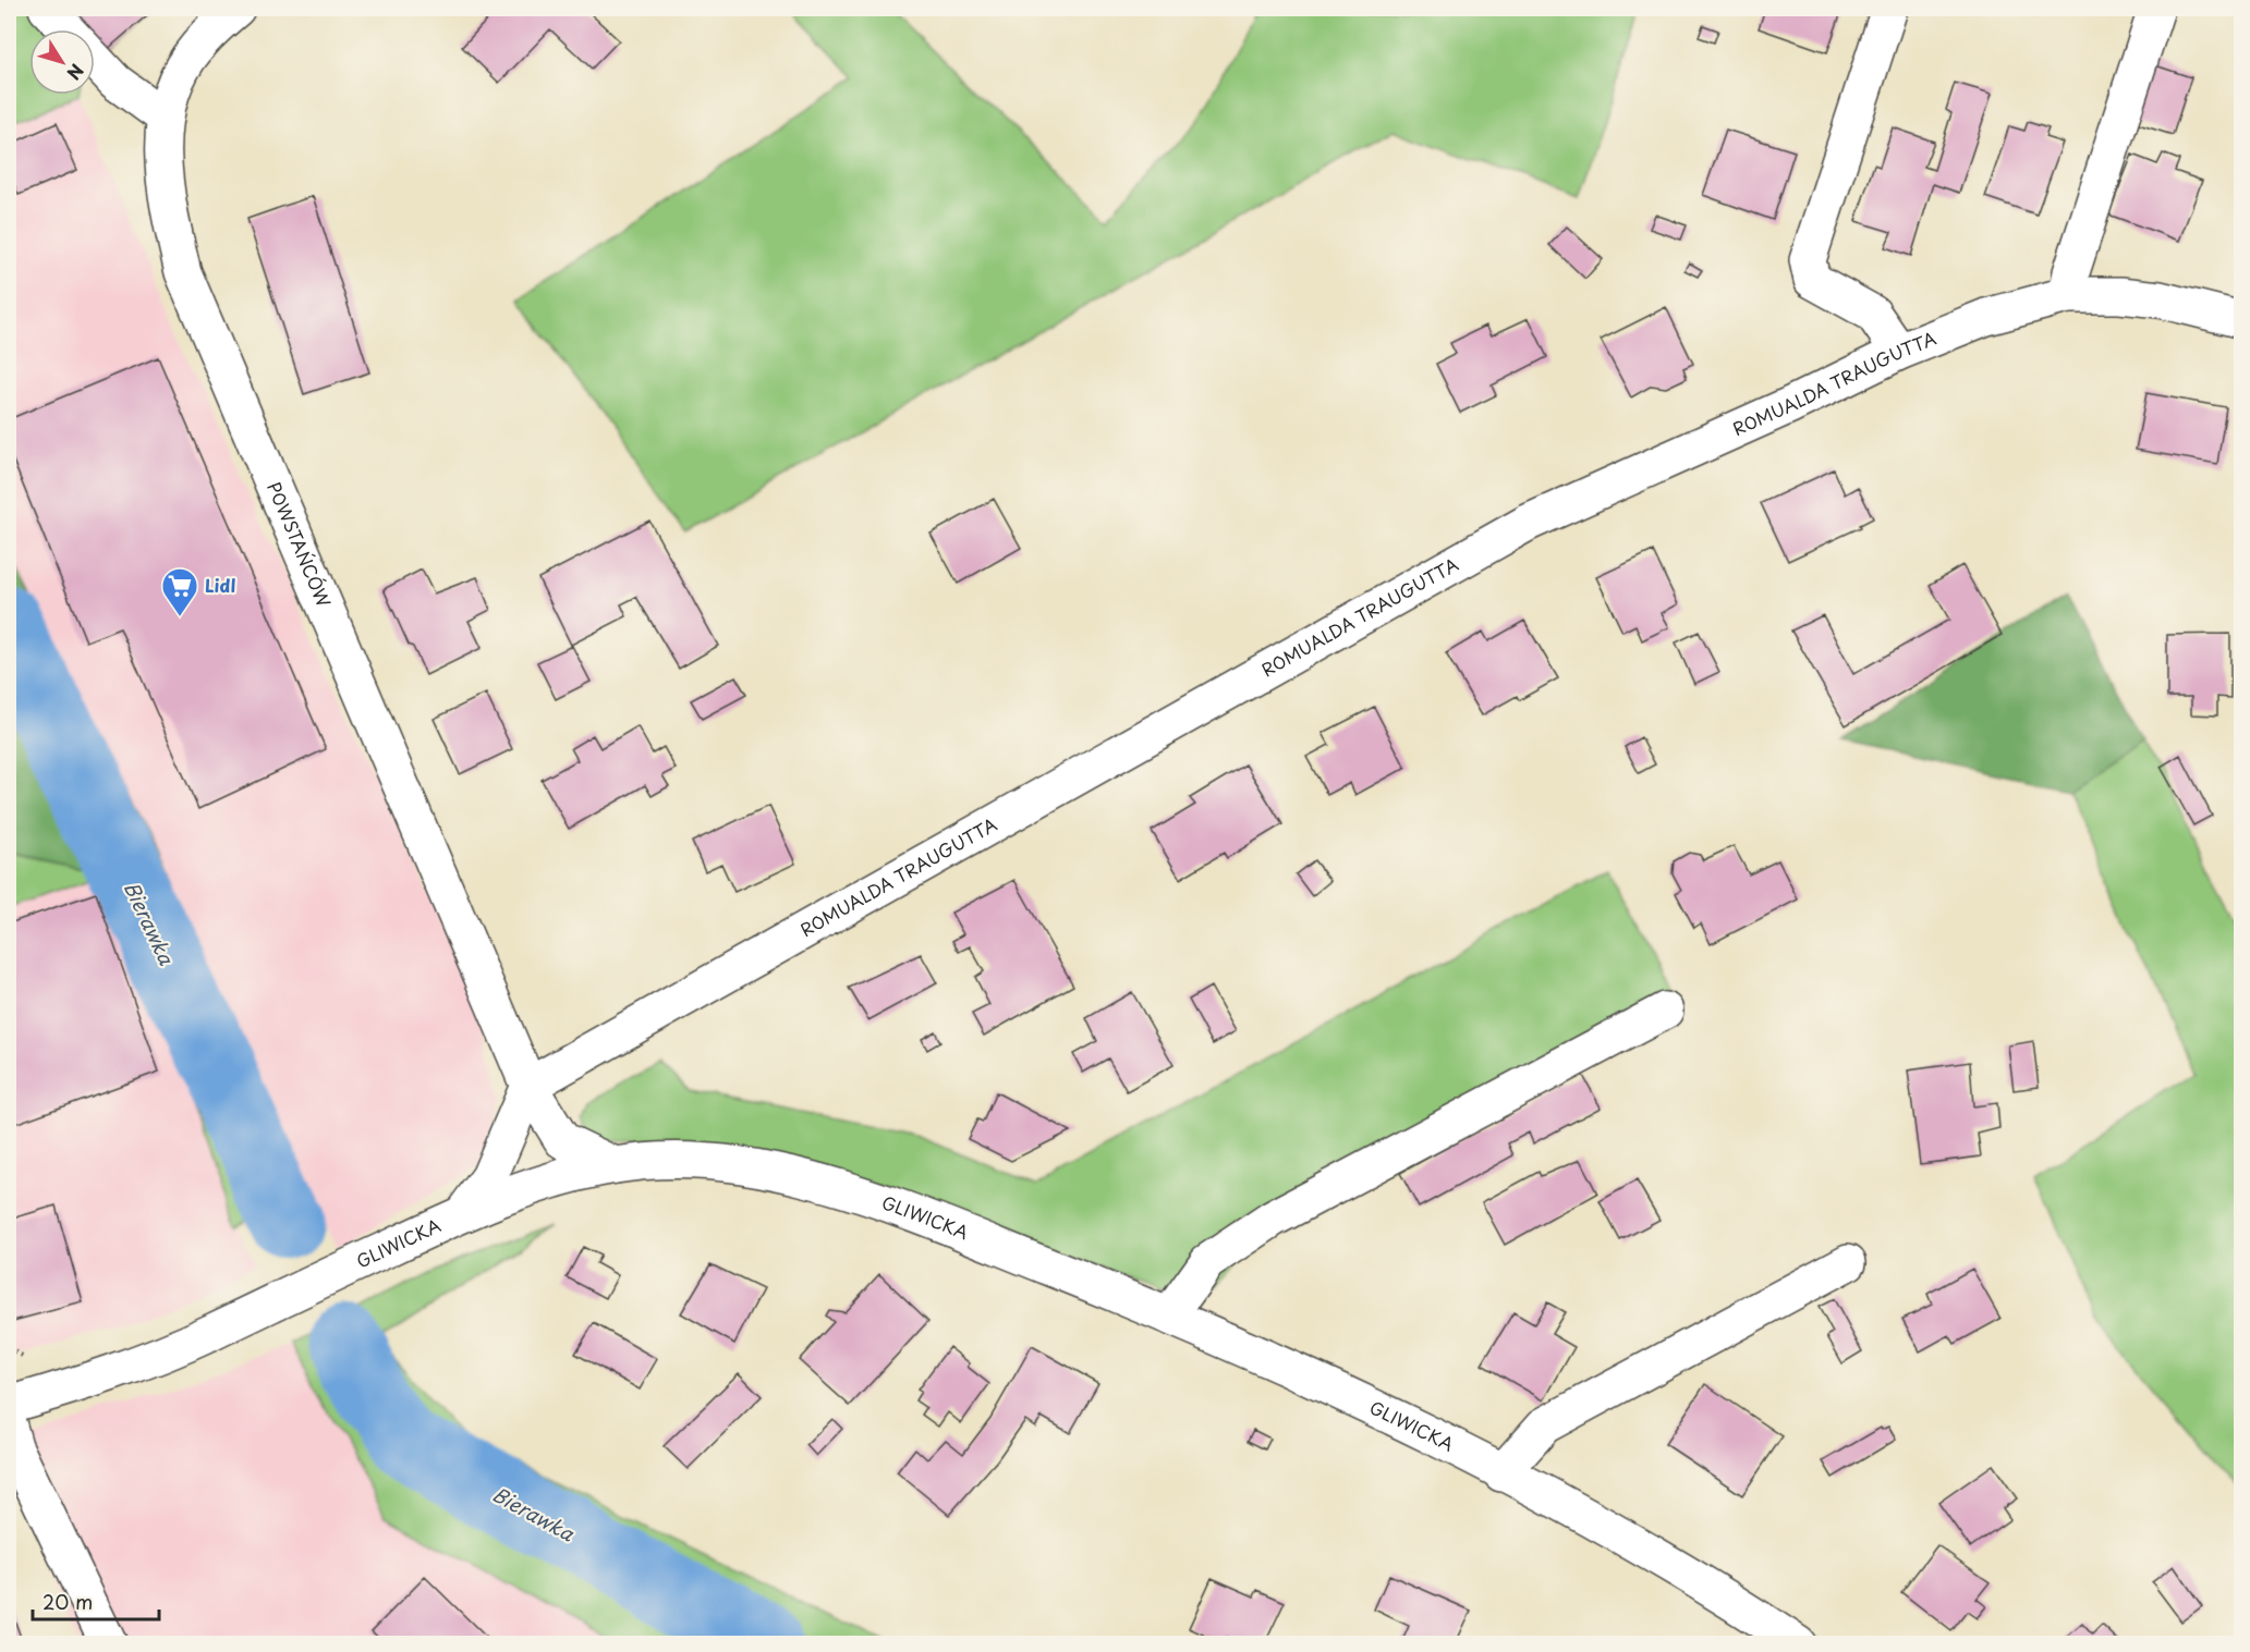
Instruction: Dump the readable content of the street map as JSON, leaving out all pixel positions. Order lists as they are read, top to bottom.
{
  "streets": {
    "street": ["ROMUALDA TRAUGUTTA", "POWSTAŃCÓW", "GLIWICKA"]
  },
  "crossings": [
    ["ROMUALDA TRAUGUTTA", "POWSTAŃCÓW"],
    ["POWSTAŃCÓW", "GLIWICKA"]
  ],
  "water": ["Bierawka"],
  "places": {
    "supermarket": ["Lidl"]
  },
  "scale_bar": "20 m",
  "north": "bottom right"
}
